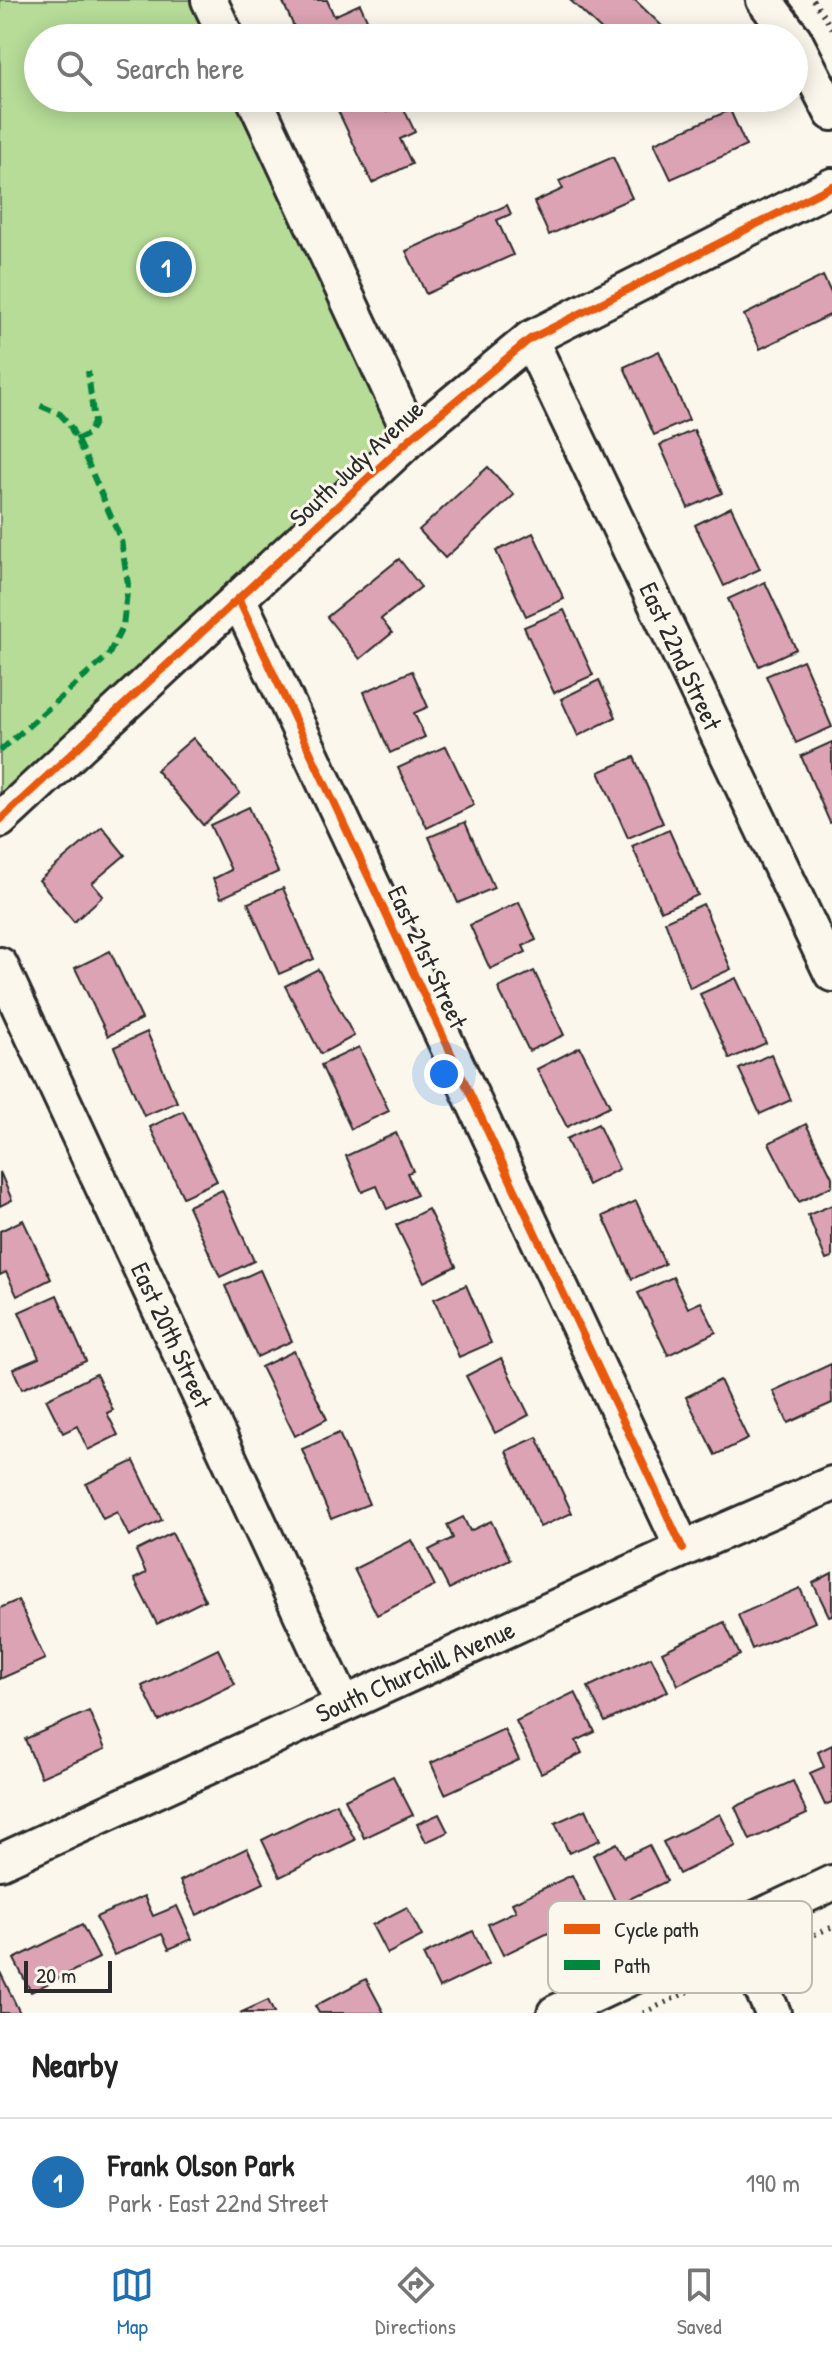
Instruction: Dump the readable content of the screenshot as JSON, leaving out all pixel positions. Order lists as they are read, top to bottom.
{
  "streets": {
    "street": [
      "South Judy Avenue",
      "East 22nd Street",
      "East 21st Street",
      "East 20th Street",
      "South Churchill Avenue"
    ]
  },
  "crossings": [
    ["South Judy Avenue", "East 22nd Street"],
    ["South Judy Avenue", "East 21st Street"],
    ["East 21st Street", "South Churchill Avenue"],
    ["East 20th Street", "South Churchill Avenue"]
  ],
  "legend": ["Cycle path", "Path"],
  "scale_bar": "20 m",
  "page": {
    "search": "Search here",
    "pins": "1",
    "scale": "20 m",
    "heading": "Nearby",
    "list": [
      {
        "mark": "1",
        "name": "Frank Olson Park",
        "note": "Park · East 22nd Street",
        "value": "190 m"
      }
    ],
    "nav": ["Map", "Directions", "Saved"]
  }
}
